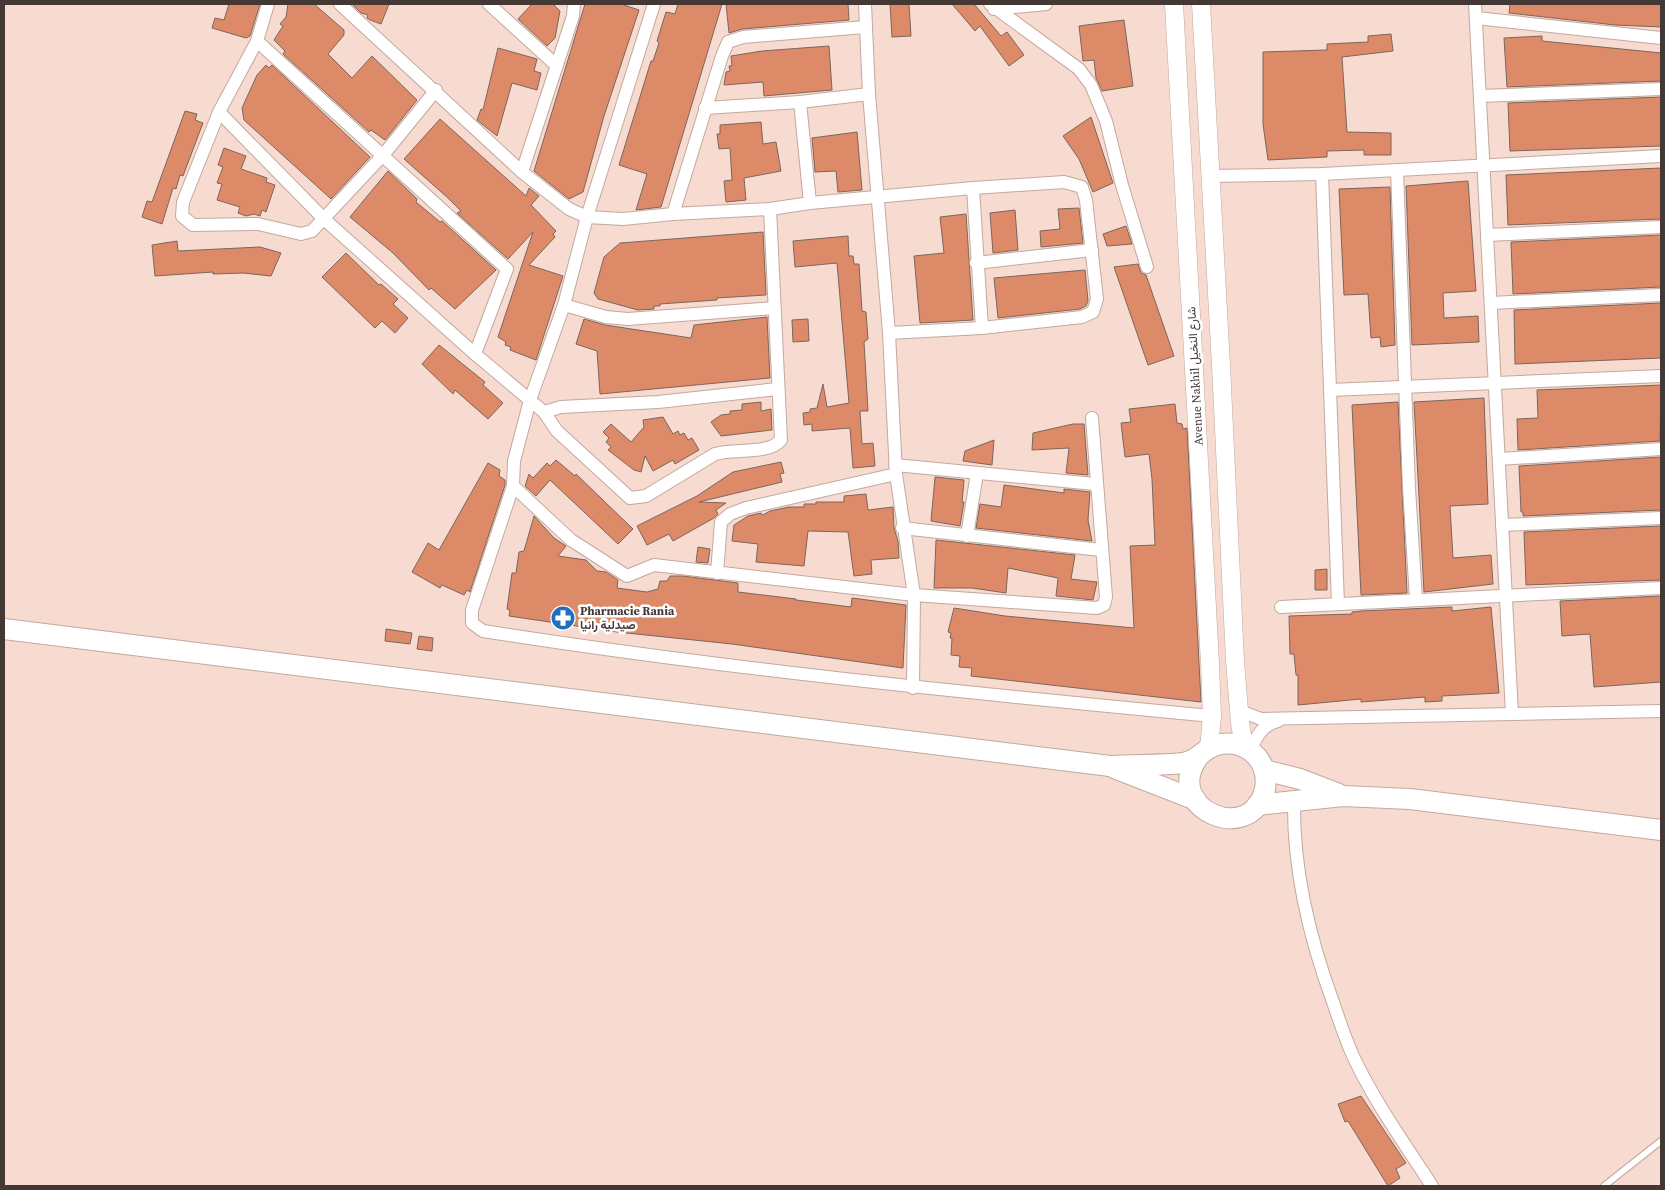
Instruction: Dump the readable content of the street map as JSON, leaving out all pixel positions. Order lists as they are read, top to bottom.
{
  "streets": {
    "street": ["Avenue Nakhil شارع النخيل"]
  },
  "places": {
    "pharmacy": ["Pharmacie Rania صيدلية رانيا"]
  }
}
